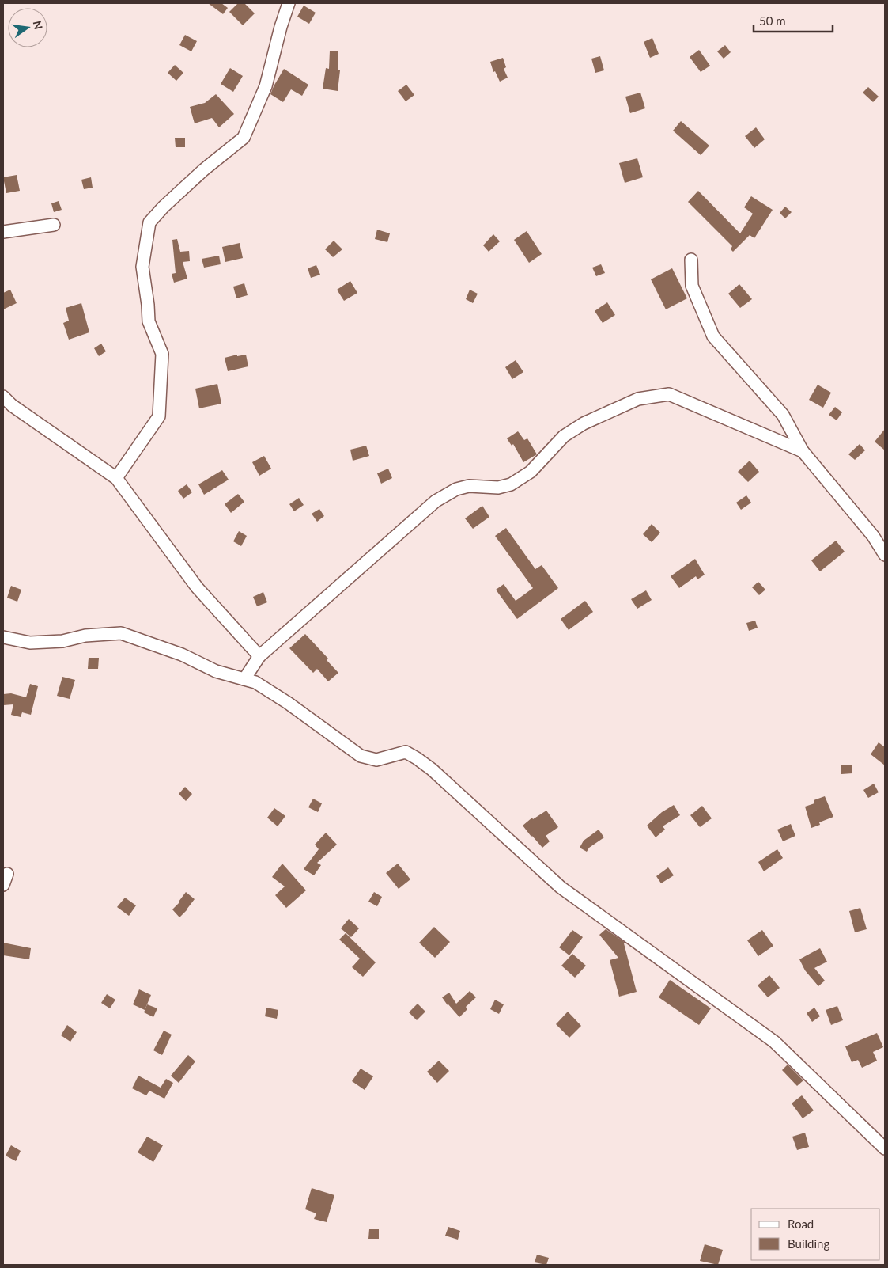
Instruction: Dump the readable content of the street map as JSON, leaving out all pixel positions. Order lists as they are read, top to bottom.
{
  "legend": ["Road", "Building"],
  "scale_bar": "50 m",
  "north": "right"
}
